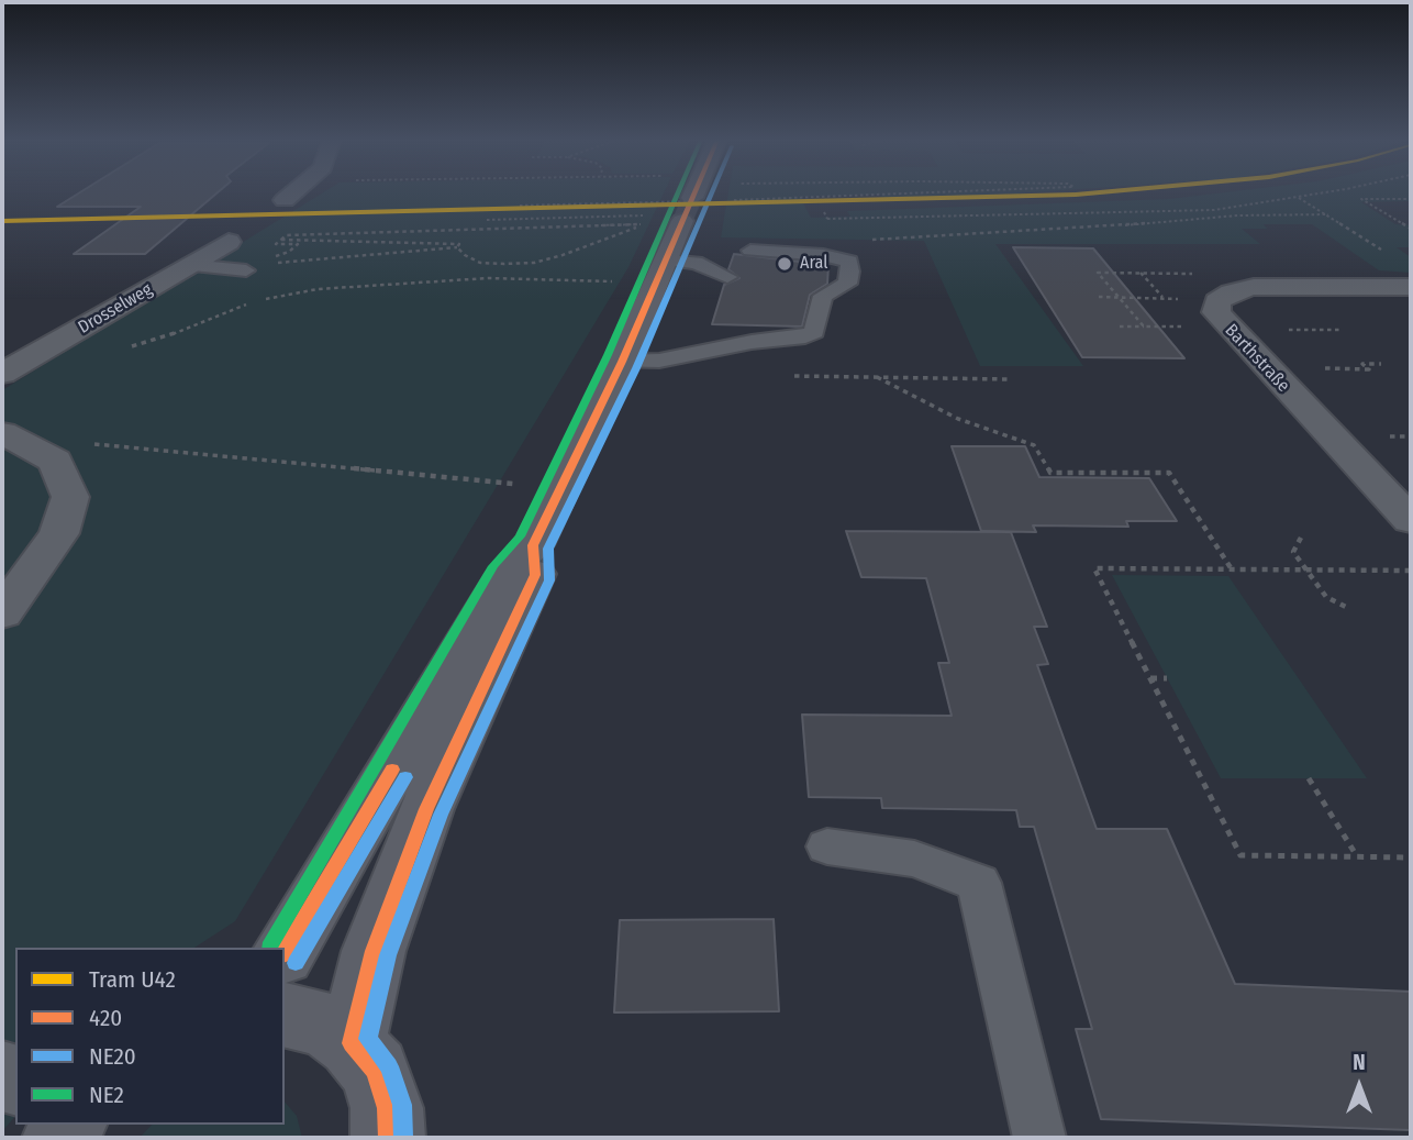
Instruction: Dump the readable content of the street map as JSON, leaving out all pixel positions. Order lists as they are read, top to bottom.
{
  "streets": {
    "street": ["Drosselweg", "Barthstraße"]
  },
  "places": ["Aral"],
  "lines": [
    "tram line U42",
    "transit line 420",
    "transit line NE20",
    "transit line NE2"
  ],
  "legend": [
    "Tram U42",
    "420",
    "NE20",
    "NE2"
  ],
  "north": "top"
}
